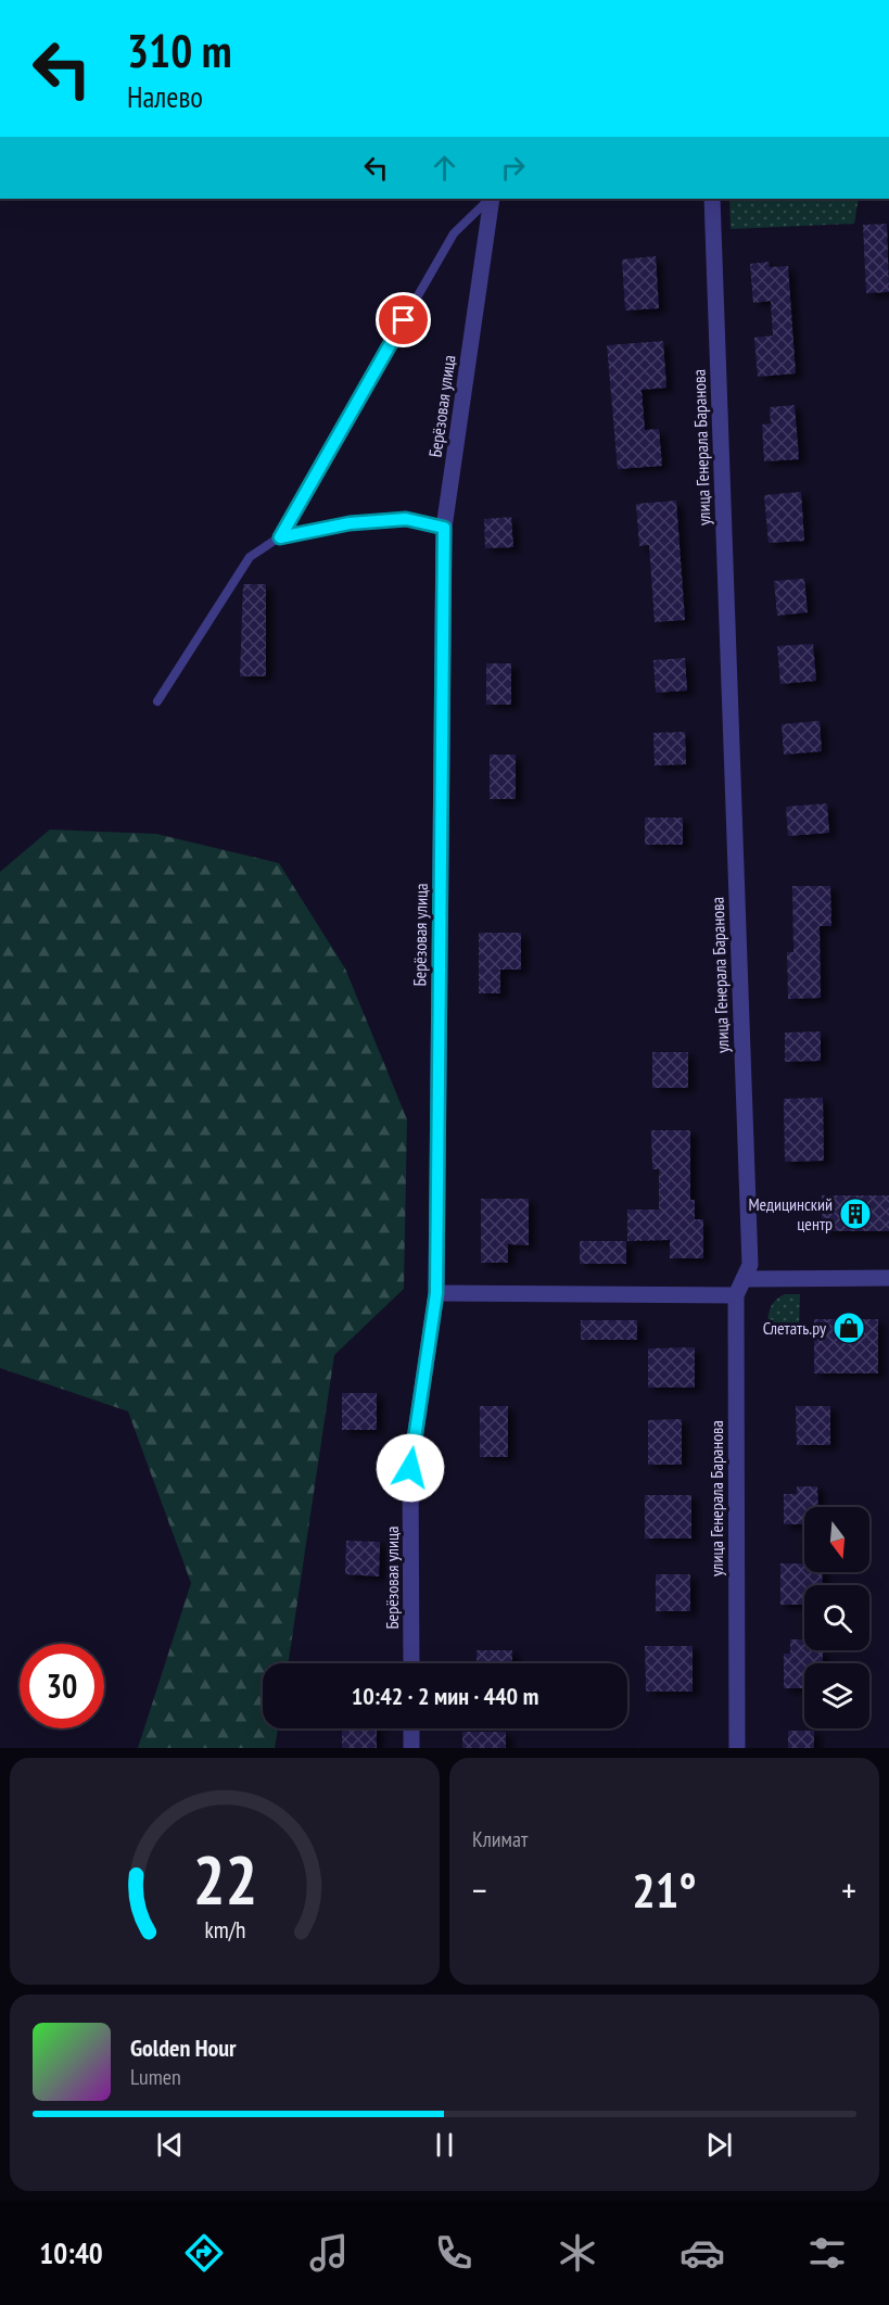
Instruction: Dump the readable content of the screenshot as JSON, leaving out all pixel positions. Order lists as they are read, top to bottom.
{
  "streets": {
    "street": ["Берёзовая улица", "улица Генерала Баранова"]
  },
  "places": {
    "building": ["Медицинский центр"],
    "shop": ["Слетать.ру"]
  },
  "north": "bottom",
  "page": {
    "turn": ["310 m", "Налево"],
    "limit": "30",
    "trip": "10:42 · 2 мин · 440 m",
    "tile": "Климат",
    "heat": ["−", "21°", "+"],
    "song": ["Golden Hour", "Lumen"],
    "tabs": "10:40",
    "gauge": ["22", "km/h"]
  }
}
